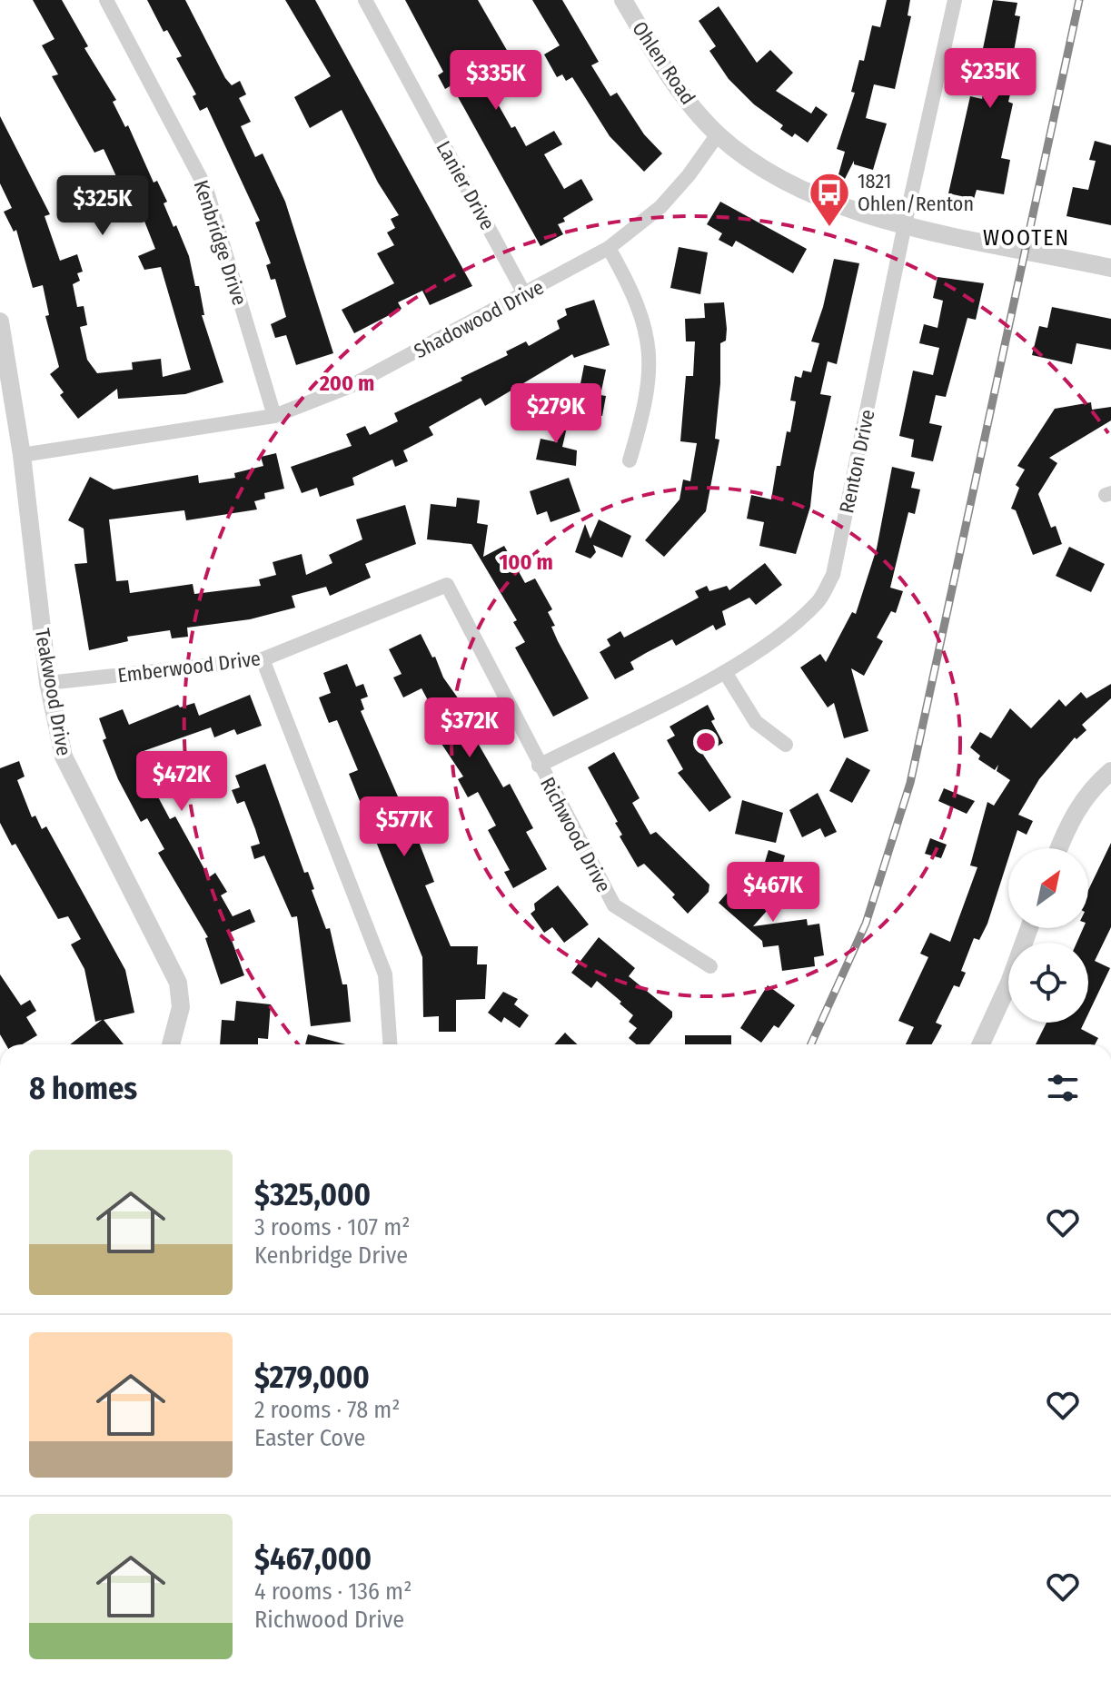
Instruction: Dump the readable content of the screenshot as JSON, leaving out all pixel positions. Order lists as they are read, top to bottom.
{
  "streets": {
    "street": [
      "Ohlen Road",
      "Lanier Drive",
      "Kenbridge Drive",
      "Shadowood Drive",
      "Renton Drive",
      "Emberwood Drive",
      "Teakwood Drive",
      "Richwood Drive"
    ]
  },
  "crossings": [
    ["Ohlen Road", "Shadowood Drive"],
    ["Ohlen Road", "Renton Drive"],
    ["Lanier Drive", "Shadowood Drive"],
    ["Kenbridge Drive", "Shadowood Drive"],
    ["Shadowood Drive", "Teakwood Drive"],
    ["Renton Drive", "Richwood Drive"],
    ["Emberwood Drive", "Teakwood Drive"],
    ["Emberwood Drive", "Richwood Drive"]
  ],
  "districts": ["WOOTEN"],
  "places": {
    "bus stop": ["1821 Ohlen/Renton"]
  },
  "north": "top right",
  "page": {
    "price": [
      "$235K",
      "$335K",
      "$325K",
      "$279K",
      "$372K",
      "$472K",
      "$577K",
      "$467K"
    ],
    "heading": "8 homes",
    "list": [
      {
        "name": "$325,000",
        "note": "3 rooms · 107 m² · Kenbridge Drive"
      },
      {
        "name": "$279,000",
        "note": "2 rooms · 78 m² · Easter Cove"
      },
      {
        "name": "$467,000",
        "note": "4 rooms · 136 m² · Richwood Drive"
      }
    ]
  },
  "rings": ["200 m", "100 m"]
}
